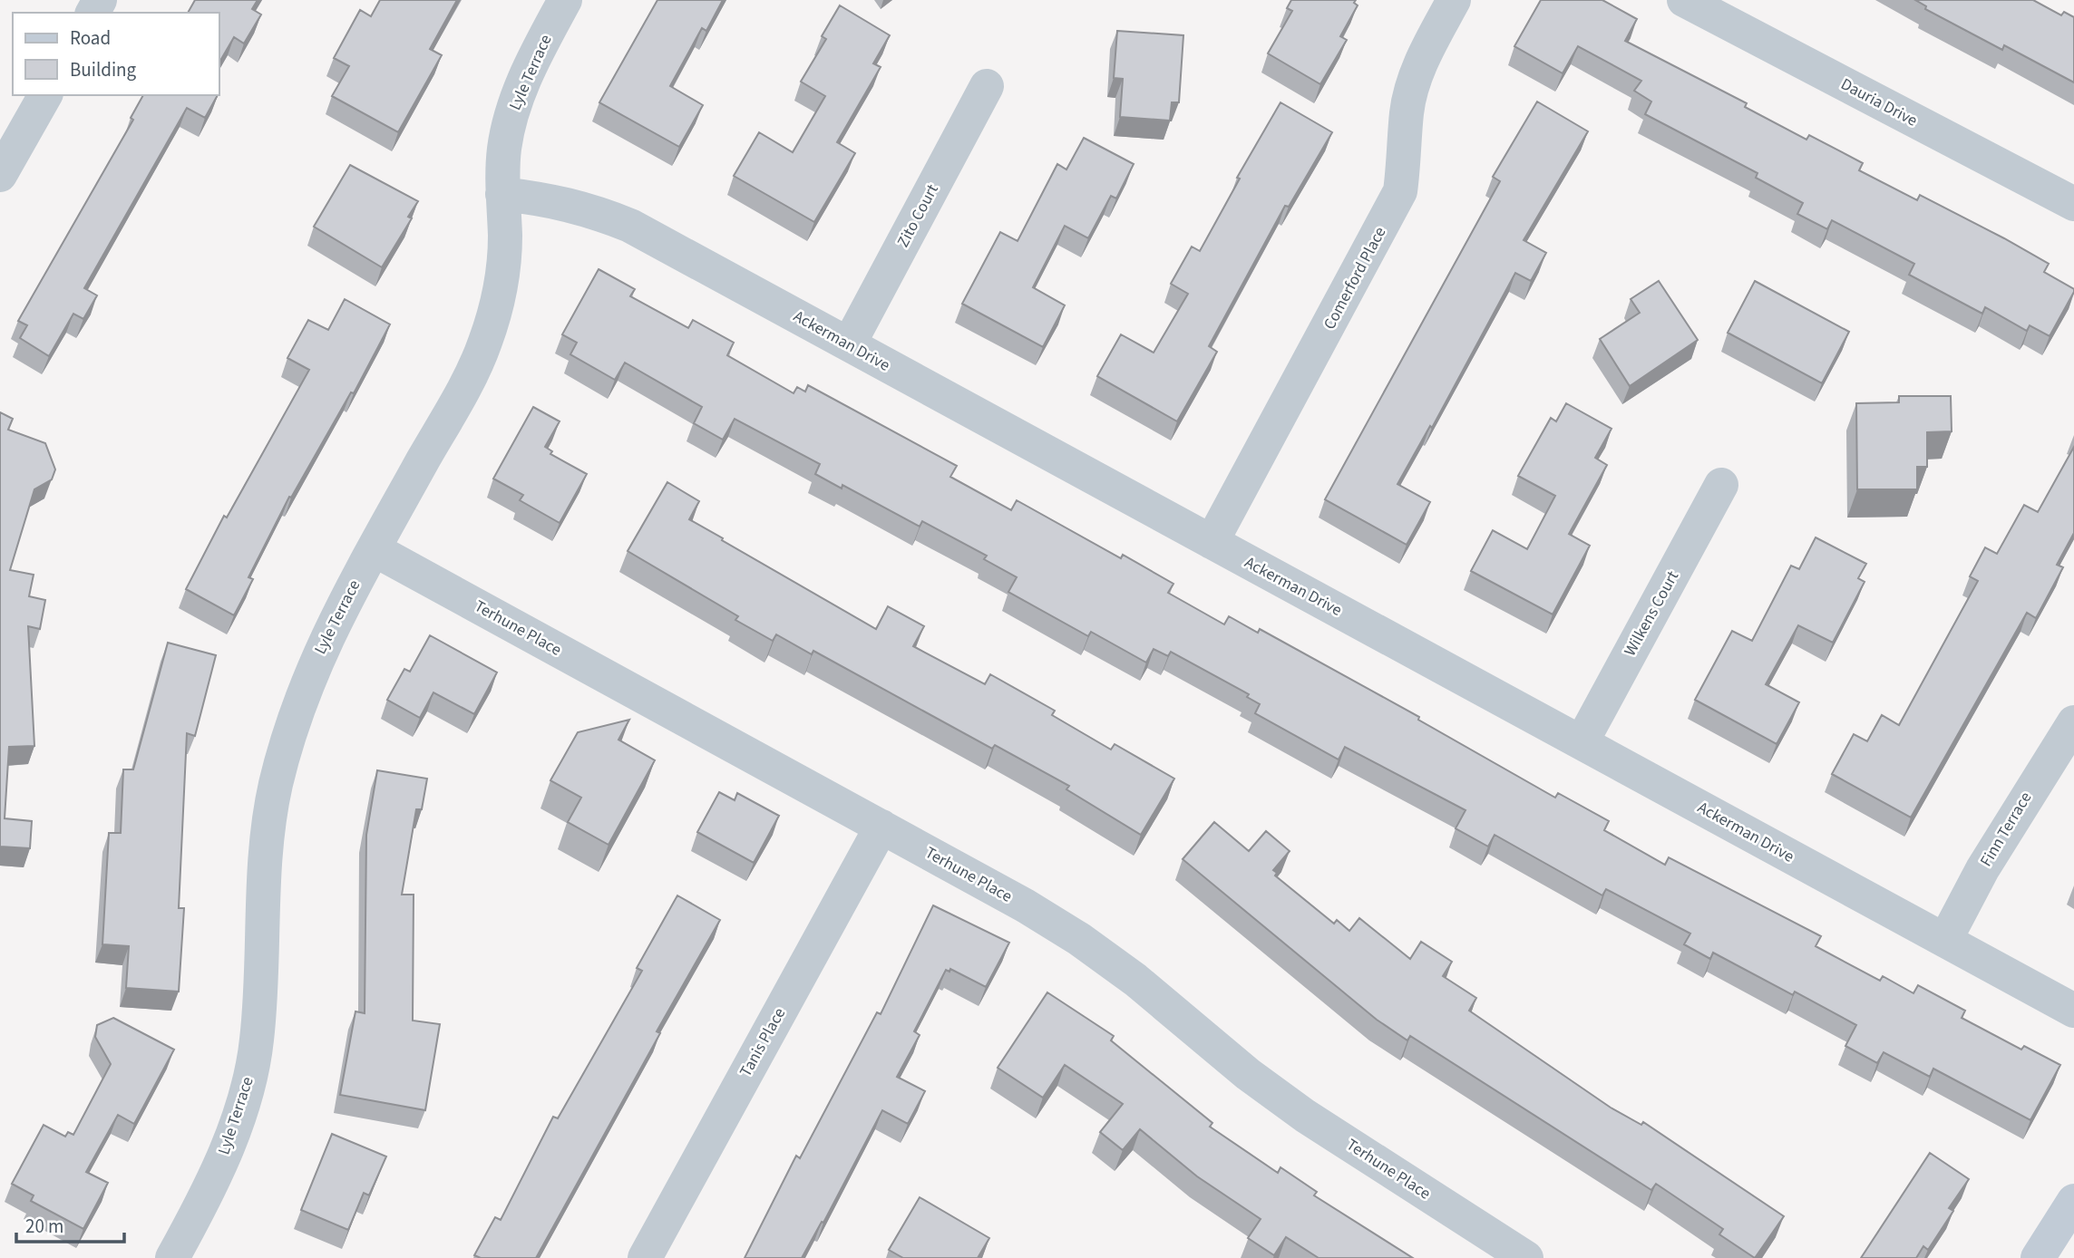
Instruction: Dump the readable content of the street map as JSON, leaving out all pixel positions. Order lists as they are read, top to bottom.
{
  "streets": {
    "street": [
      "Lyle Terrace",
      "Dauria Drive",
      "Zito Court",
      "Comerford Place",
      "Ackerman Drive",
      "Wilkens Court",
      "Terhune Place",
      "Finn Terrace",
      "Tanis Place"
    ]
  },
  "crossings": [
    ["Lyle Terrace", "Ackerman Drive"],
    ["Lyle Terrace", "Terhune Place"],
    ["Zito Court", "Ackerman Drive"],
    ["Comerford Place", "Ackerman Drive"],
    ["Ackerman Drive", "Wilkens Court"],
    ["Ackerman Drive", "Finn Terrace"],
    ["Terhune Place", "Tanis Place"]
  ],
  "legend": ["Road", "Building"],
  "scale_bar": "20 m"
}
